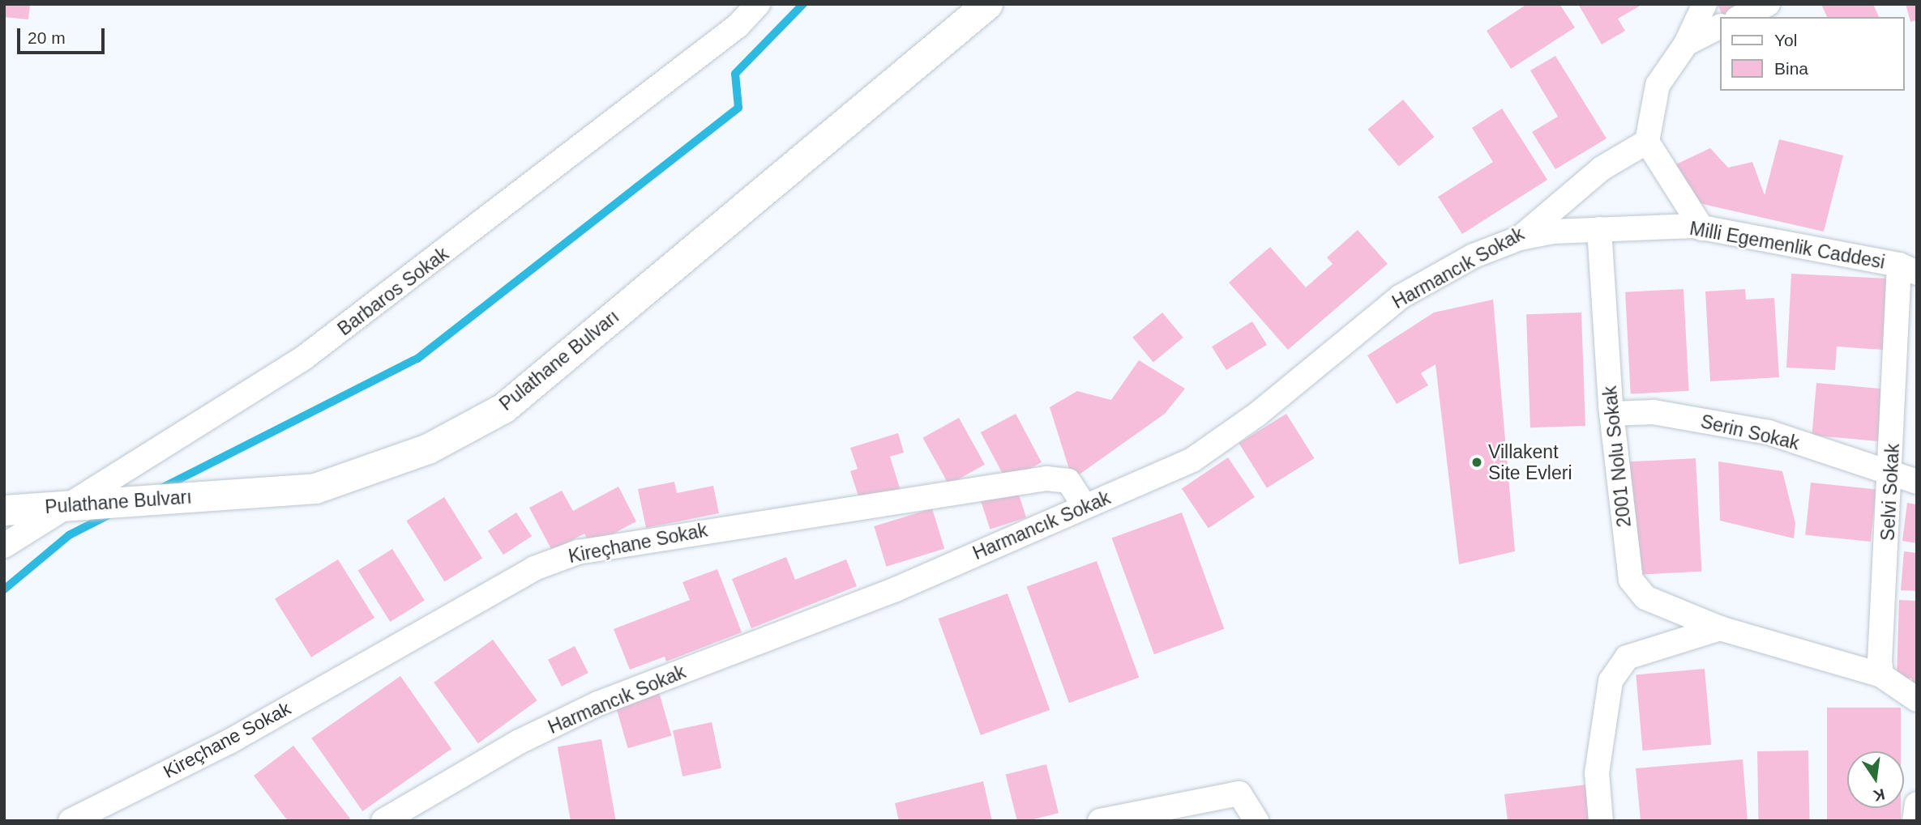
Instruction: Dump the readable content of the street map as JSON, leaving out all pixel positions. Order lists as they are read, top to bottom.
{
  "streets": {
    "street": [
      "Milli Egemenlik Caddesi",
      "Harmancık Sokak",
      "Barbaros Sokak",
      "Pulathane Bulvarı",
      "Serin Sokak",
      "2001 Nolu Sokak",
      "Selvi Sokak",
      "Kireçhane Sokak"
    ]
  },
  "crossings": [
    ["Milli Egemenlik Caddesi", "Harmancık Sokak"],
    ["Milli Egemenlik Caddesi", "2001 Nolu Sokak"],
    ["Milli Egemenlik Caddesi", "Selvi Sokak"],
    ["Harmancık Sokak", "Kireçhane Sokak"],
    ["Barbaros Sokak", "Pulathane Bulvarı"],
    ["Serin Sokak", "2001 Nolu Sokak"],
    ["Serin Sokak", "Selvi Sokak"],
    ["2001 Nolu Sokak", "Selvi Sokak"]
  ],
  "places": ["Villakent Site Evleri"],
  "legend": ["Yol", "Bina"],
  "scale_bar": "20 m",
  "north": "bottom"
}
